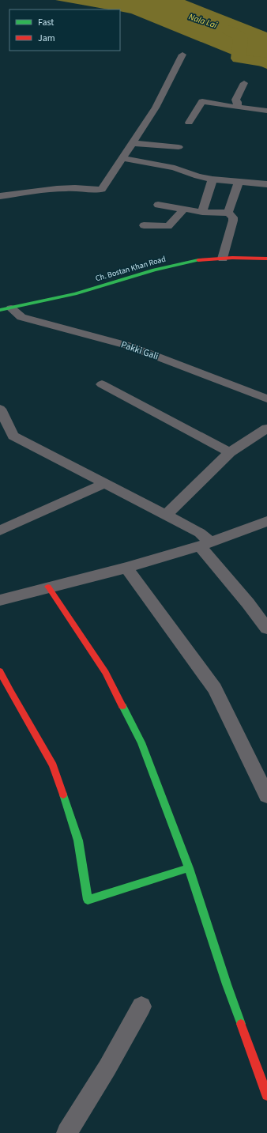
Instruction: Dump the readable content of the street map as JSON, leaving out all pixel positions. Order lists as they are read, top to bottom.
{
  "streets": {
    "street": ["Ch. Bostan Khan Road", "Pakki Gali"]
  },
  "crossings": [
    ["Ch. Bostan Khan Road", "Pakki Gali"]
  ],
  "water": ["Nala Lai"],
  "legend": ["Fast", "Jam"]
}
